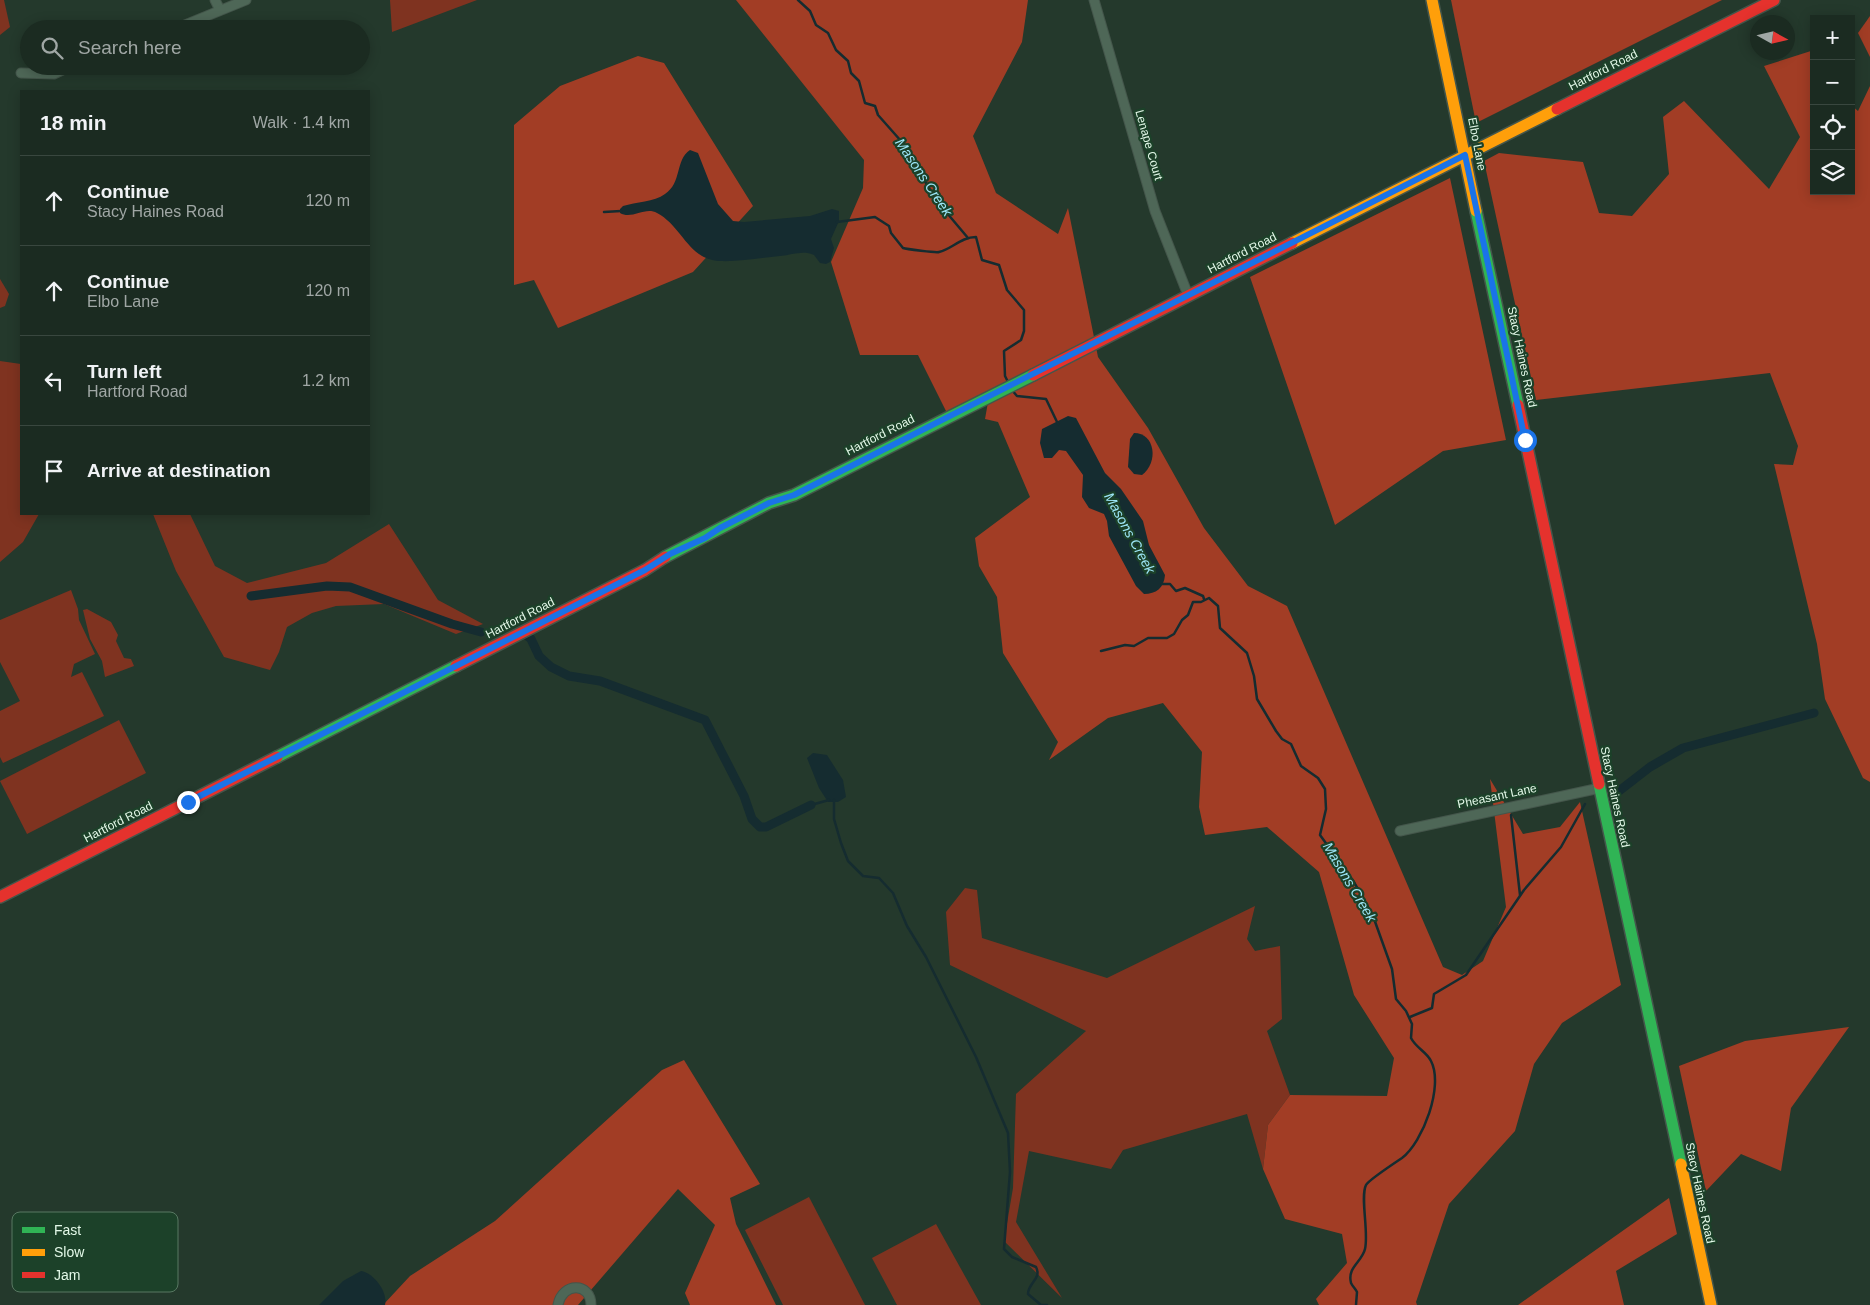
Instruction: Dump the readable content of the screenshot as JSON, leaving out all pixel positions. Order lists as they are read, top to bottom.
{
  "streets": {
    "street": [
      "Hartford Road",
      "Elbo Lane",
      "Lenape Court",
      "Stacy Haines Road",
      "Pheasant Lane"
    ]
  },
  "crossings": [
    ["Hartford Road", "Elbo Lane"],
    ["Hartford Road", "Lenape Court"],
    ["Elbo Lane", "Stacy Haines Road"],
    ["Stacy Haines Road", "Pheasant Lane"]
  ],
  "water": ["Masons Creek"],
  "legend": ["Fast", "Slow", "Jam"],
  "north": "right",
  "page": {
    "map_buttons": ["+", "−"],
    "search": "Search here",
    "heading": ["18 min", "Walk · 1.4 km"],
    "list": [
      ["Continue", "Stacy Haines Road", "120 m"],
      ["Continue", "Elbo Lane", "120 m"],
      ["Turn left", "Hartford Road", "1.2 km"],
      "Arrive at destination"
    ]
  }
}
